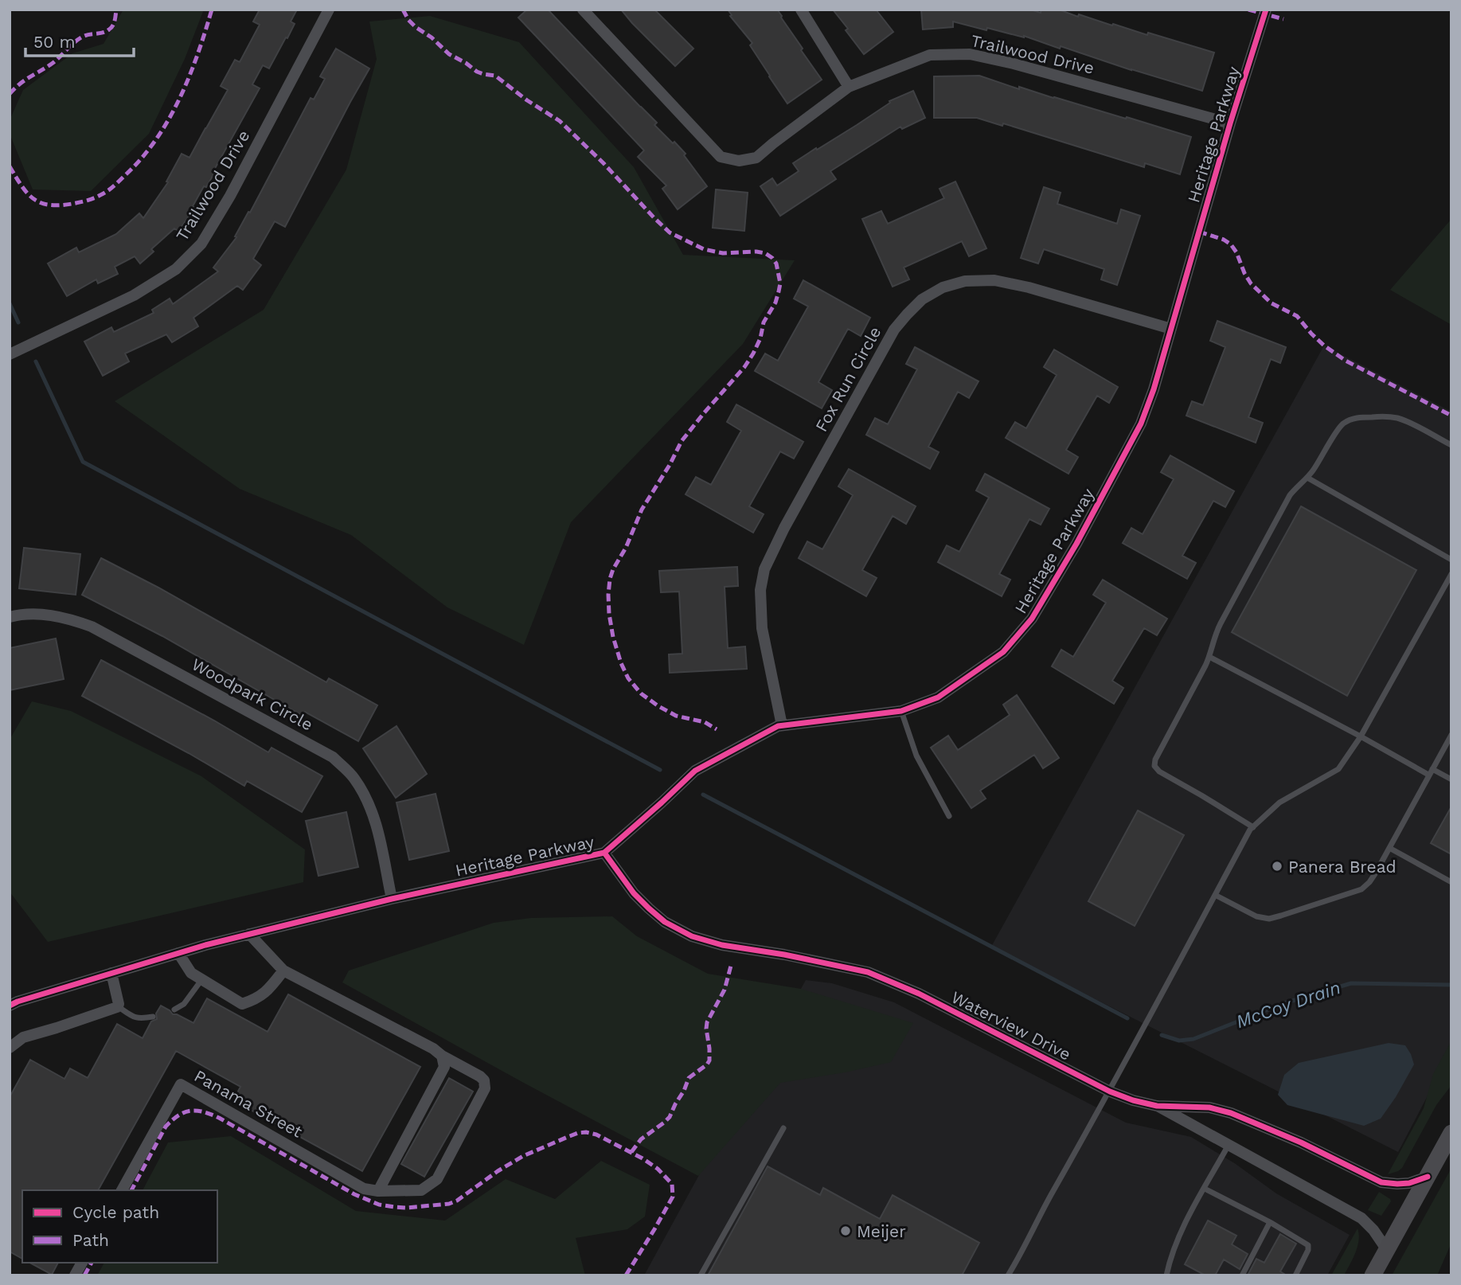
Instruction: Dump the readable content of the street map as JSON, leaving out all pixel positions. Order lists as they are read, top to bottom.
{
  "streets": {
    "street": [
      "Trailwood Drive",
      "Heritage Parkway",
      "Fox Run Circle",
      "Woodpark Circle",
      "Waterview Drive",
      "Panama Street"
    ]
  },
  "crossings": [
    ["Trailwood Drive", "Heritage Parkway"],
    ["Heritage Parkway", "Fox Run Circle"],
    ["Heritage Parkway", "Woodpark Circle"],
    ["Heritage Parkway", "Waterview Drive"],
    ["Heritage Parkway", "Panama Street"]
  ],
  "water": ["McCoy Drain"],
  "places": ["Panera Bread", "Meijer"],
  "legend": ["Cycle path", "Path"],
  "scale_bar": "50 m"
}
